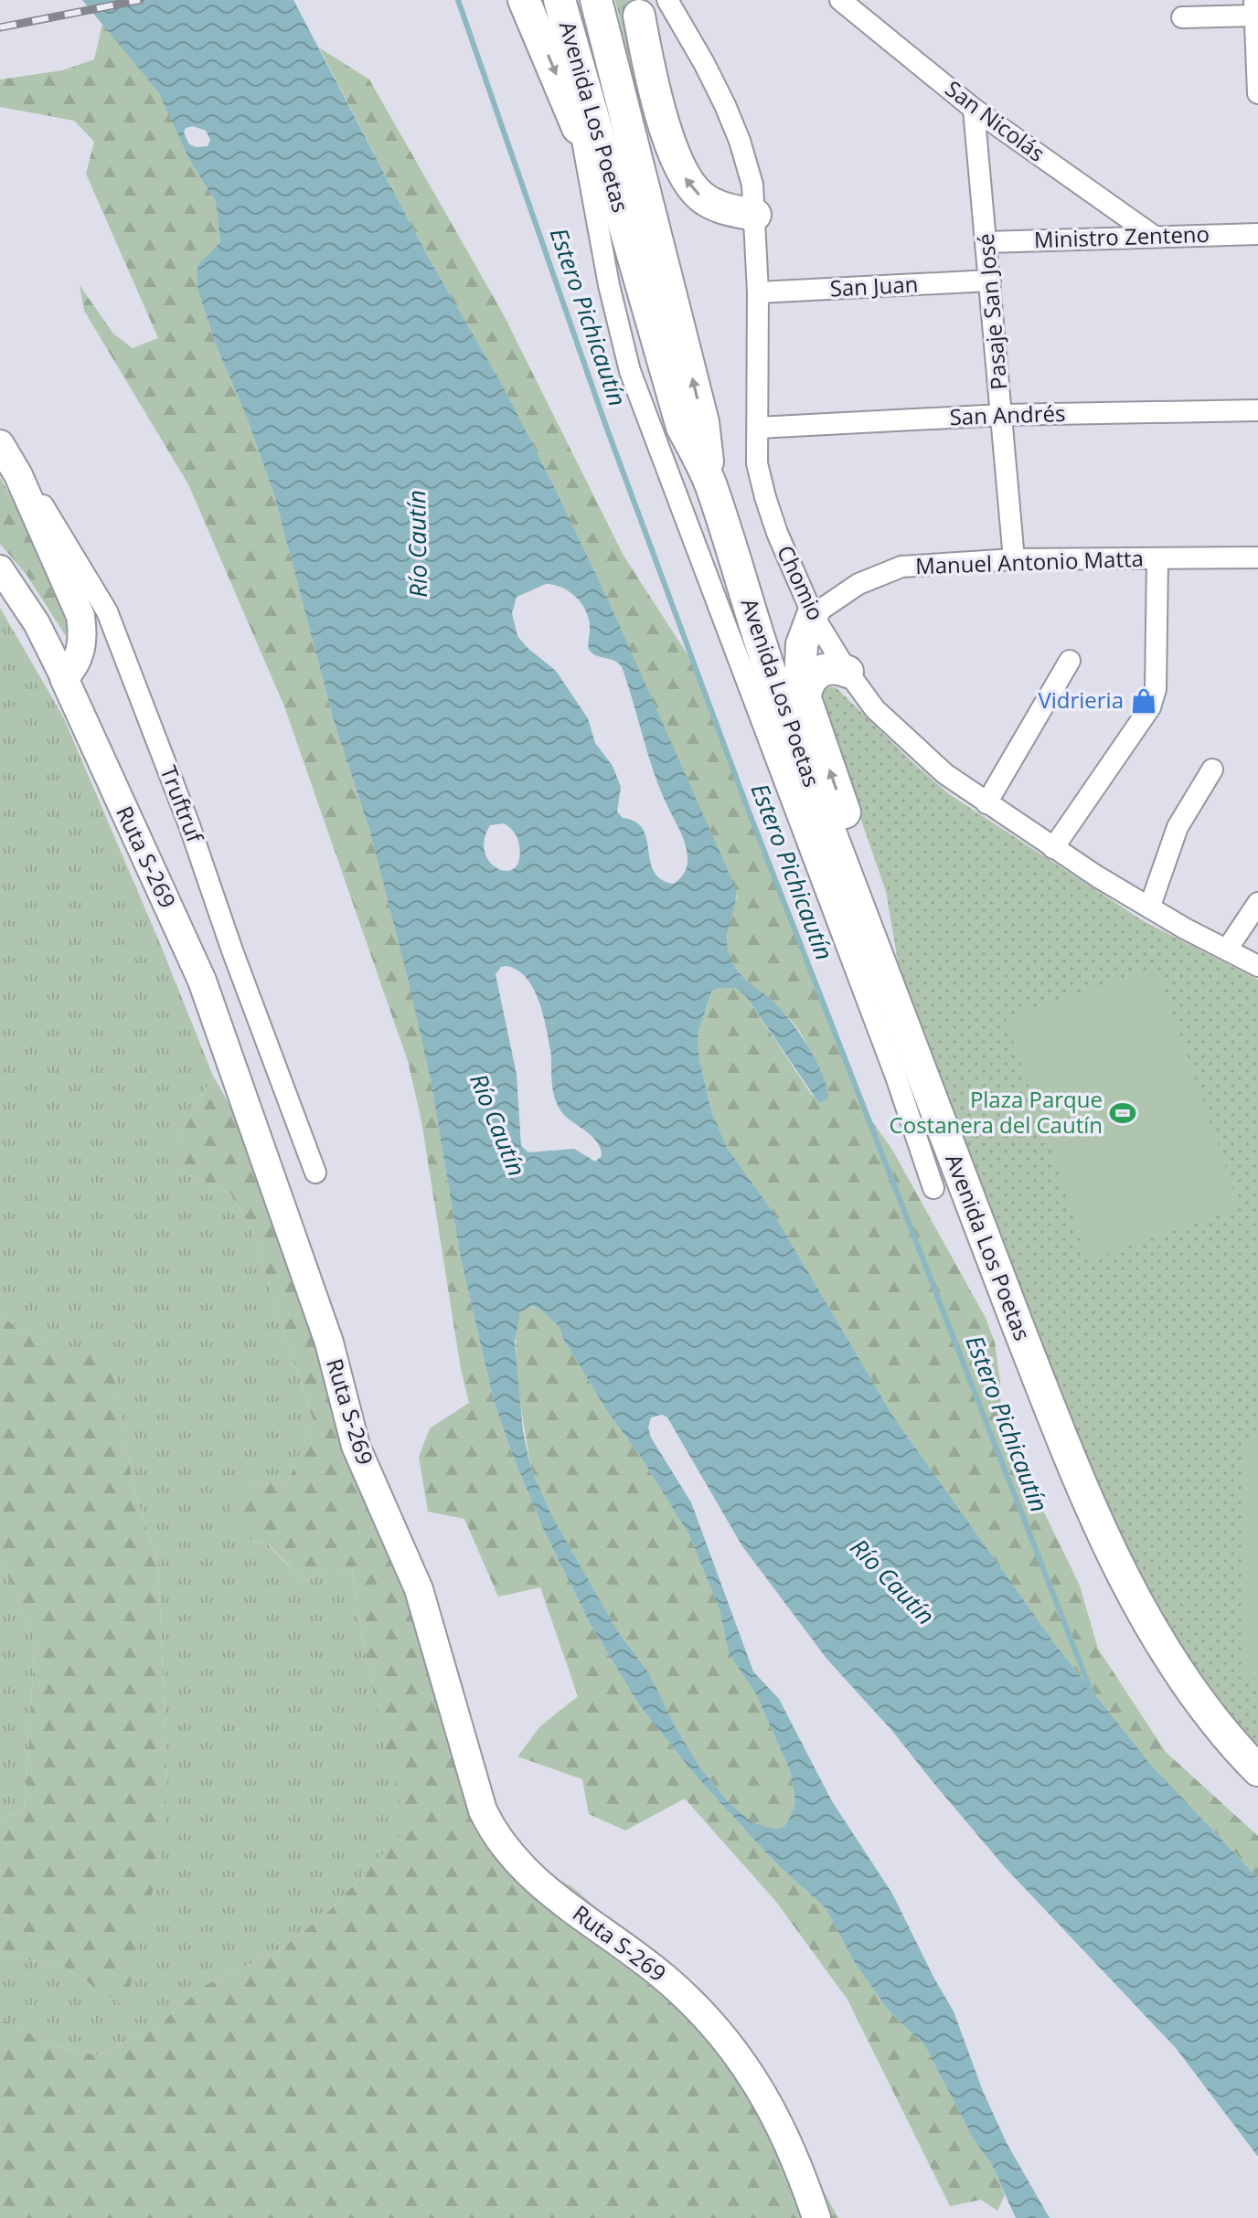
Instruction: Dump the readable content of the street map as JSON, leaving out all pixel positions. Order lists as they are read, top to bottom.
{
  "streets": {
    "main road": ["Avenida Los Poetas", "Truftruf", "Ruta S-269"],
    "street": [
      "San Nicolás",
      "Ministro Zenteno",
      "San Juan",
      "Pasaje San José",
      "San Andrés",
      "Manuel Antonio Matta",
      "Chomio"
    ]
  },
  "crossings": [
    ["San Nicolás", "Ministro Zenteno"],
    ["San Nicolás", "Pasaje San José"],
    ["Ministro Zenteno", "Pasaje San José"],
    ["San Juan", "Pasaje San José"],
    ["San Juan", "Chomio"],
    ["Pasaje San José", "San Andrés"],
    ["Pasaje San José", "Manuel Antonio Matta"],
    ["San Andrés", "Chomio"],
    ["Manuel Antonio Matta", "Chomio"],
    ["Truftruf", "Ruta S-269"]
  ],
  "water": ["Estero Pichicautín", "Río Cautín"],
  "places": {
    "shop": ["Vidrieria"],
    "sports": ["Plaza Parque Costanera del Cautín"]
  }
}
